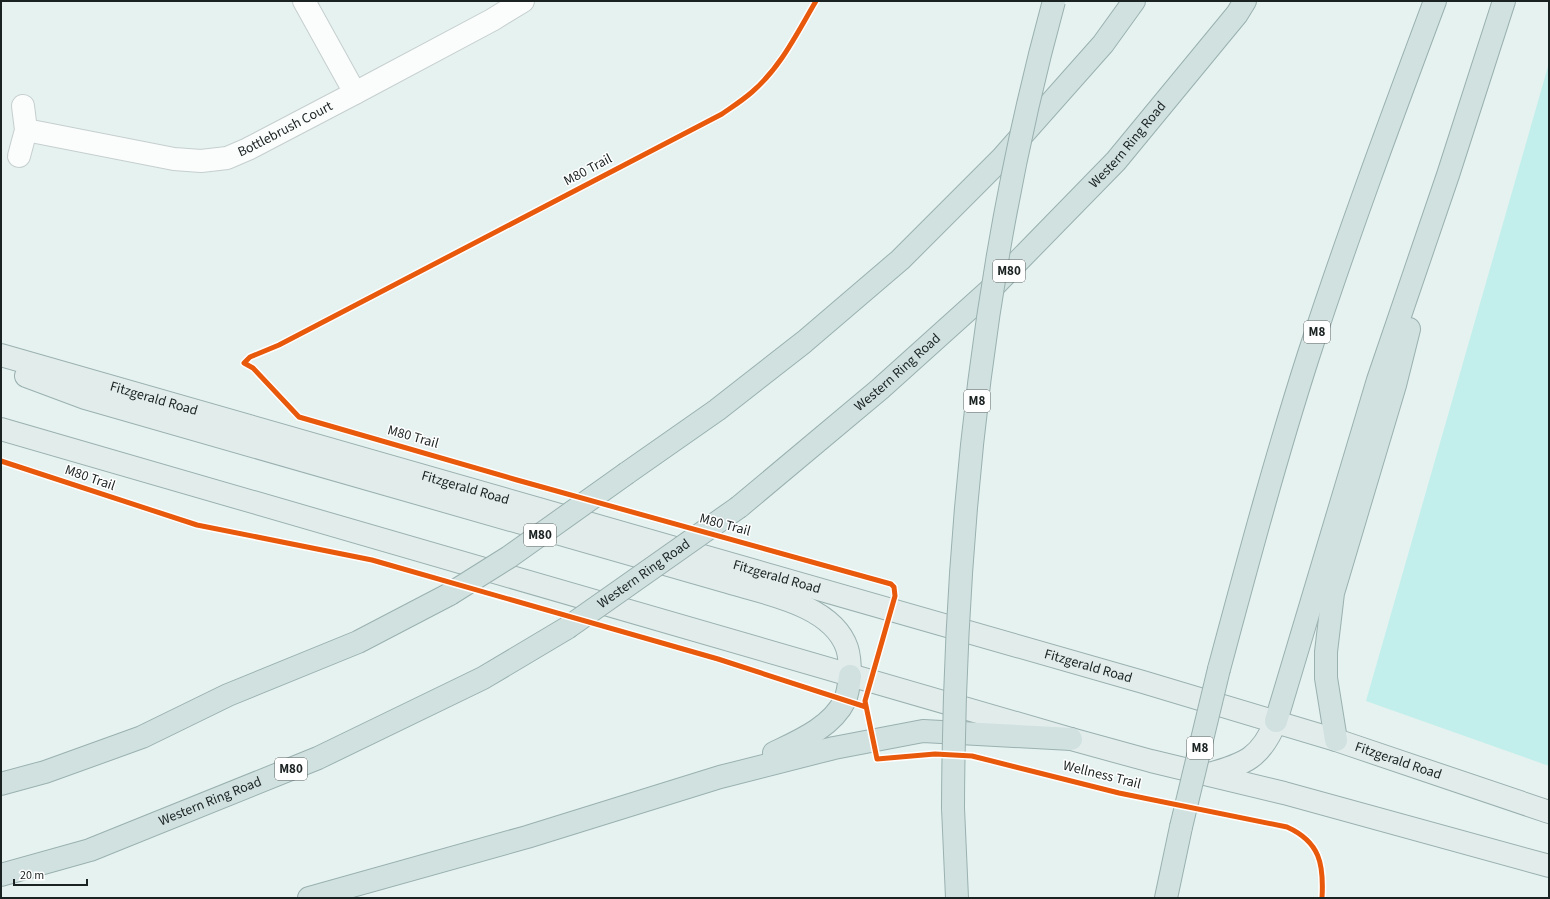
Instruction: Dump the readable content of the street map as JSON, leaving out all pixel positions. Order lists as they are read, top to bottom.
{
  "streets": {
    "highway": ["Western Ring Road", "M80", "M8"],
    "main road": ["Fitzgerald Road"],
    "street": ["Bottlebrush Court"],
    "cycle path": ["M80 Trail"]
  },
  "scale_bar": "20 m"
}
